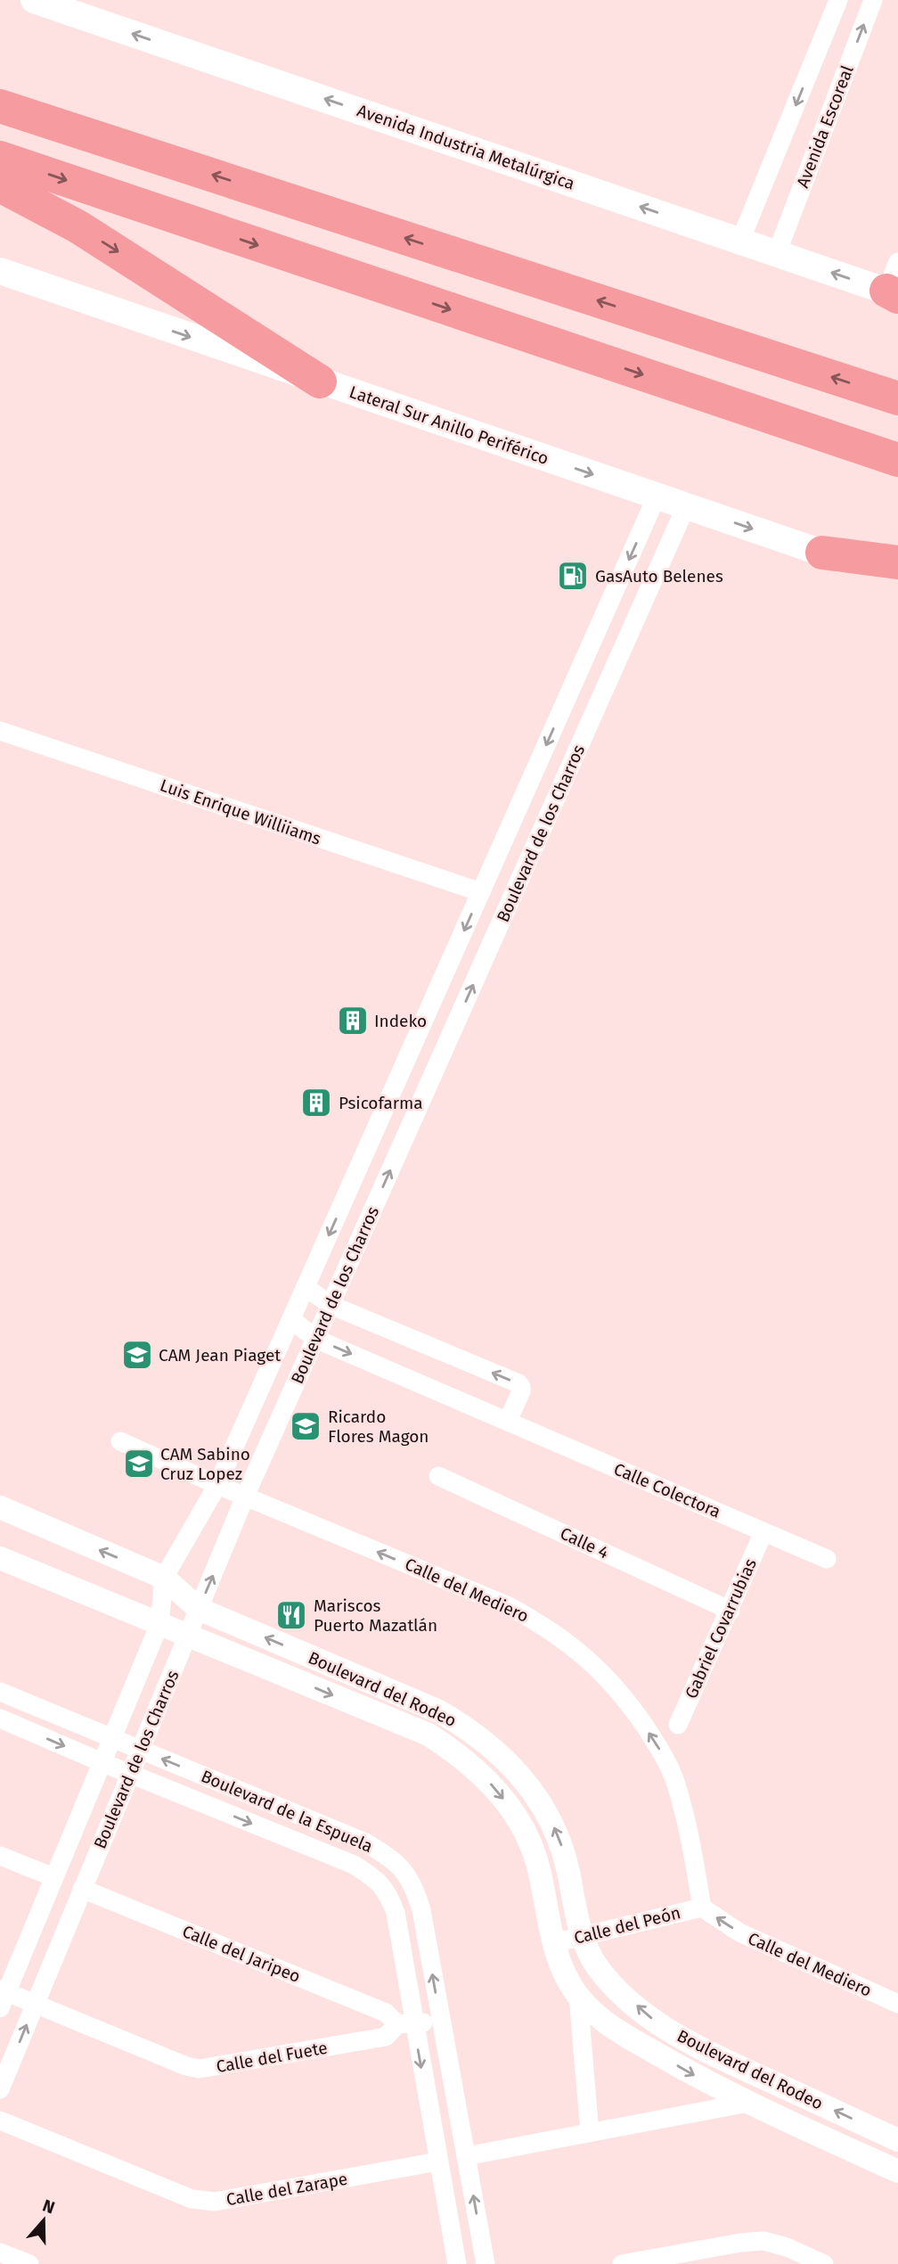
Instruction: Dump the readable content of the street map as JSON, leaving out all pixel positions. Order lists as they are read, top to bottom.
{
  "streets": {
    "main road": ["Avenida Industria Metalúrgica", "Lateral Sur Anillo Periférico"],
    "street": [
      "Avenida Escoreal",
      "Luis Enrique Williiams",
      "Boulevard de los Charros",
      "Calle Colectora",
      "Calle 4",
      "Calle del Mediero",
      "Gabriel Covarrubias",
      "Boulevard del Rodeo",
      "Boulevard de la Espuela",
      "Calle del Peón",
      "Calle del Jaripeo",
      "Calle del Fuete",
      "Calle del Zarape"
    ]
  },
  "crossings": [
    ["Avenida Escoreal", "Avenida Industria Metalúrgica"],
    ["Lateral Sur Anillo Periférico", "Boulevard de los Charros"],
    ["Luis Enrique Williiams", "Boulevard de los Charros"],
    ["Boulevard de los Charros", "Calle Colectora"],
    ["Boulevard de los Charros", "Calle del Mediero"],
    ["Boulevard de los Charros", "Boulevard del Rodeo"],
    ["Boulevard de los Charros", "Boulevard de la Espuela"],
    ["Boulevard de los Charros", "Calle del Jaripeo"],
    ["Boulevard de los Charros", "Calle del Fuete"],
    ["Calle Colectora", "Gabriel Covarrubias"],
    ["Calle 4", "Gabriel Covarrubias"],
    ["Calle del Mediero", "Calle del Peón"],
    ["Boulevard del Rodeo", "Calle del Peón"],
    ["Boulevard de la Espuela", "Calle del Jaripeo"],
    ["Boulevard de la Espuela", "Calle del Fuete"],
    ["Boulevard de la Espuela", "Calle del Zarape"],
    ["Calle del Jaripeo", "Calle del Fuete"]
  ],
  "one_way": [
    "Avenida Industria Metalúrgica",
    "Lateral Sur Anillo Periférico",
    "Calle Colectora",
    "Calle del Mediero"
  ],
  "places": {
    "fuel station": ["GasAuto Belenes"],
    "building": ["Indeko", "Psicofarma"],
    "school or university": ["CAM Jean Piaget", "Ricardo Flores Magon", "CAM Sabino Cruz Lopez"],
    "restaurant": ["Mariscos Puerto Mazatlán"]
  },
  "north": "top"
}
